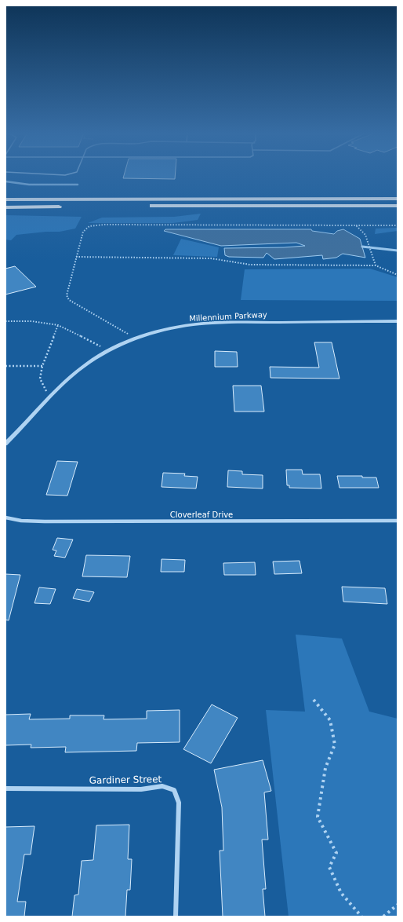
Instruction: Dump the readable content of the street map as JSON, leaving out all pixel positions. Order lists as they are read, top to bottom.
{
  "streets": {
    "street": ["Millennium Parkway", "Cloverleaf Drive", "Gardiner Street"]
  }
}
